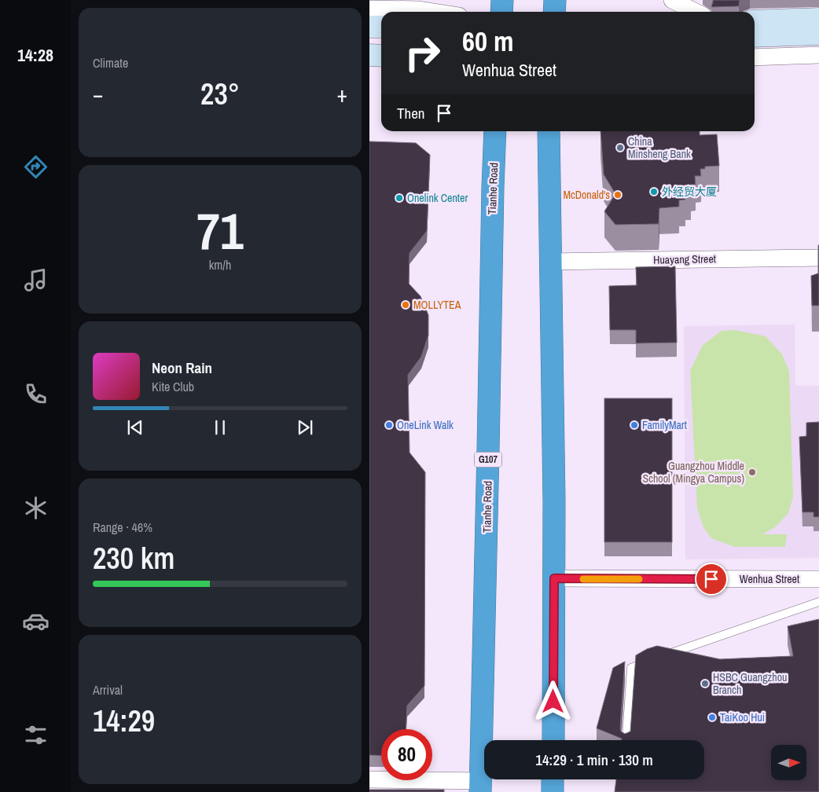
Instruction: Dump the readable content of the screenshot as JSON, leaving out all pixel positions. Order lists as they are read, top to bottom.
{
  "streets": {
    "highway": ["Tianhe Road", "G107"],
    "street": ["Huayang Street", "Wenhua Street"]
  },
  "places": [
    "China Minsheng Bank",
    "外经贸大厦",
    "McDonald's",
    "Onelink Center",
    "MOLLYTEA",
    "OneLink Walk",
    "FamilyMart",
    "Guangzhou Middle School (Mingya Campus)",
    "HSBC Guangzhou Branch",
    "TaiKoo Hui"
  ],
  "north": "right",
  "page": {
    "tabs": "14:28",
    "tile": [
      "Climate",
      ["71", "km/h"],
      ["Range · 46%", "230 km"],
      ["Arrival", "14:29"]
    ],
    "turn": ["60 m", "Wenhua Street"],
    "heat": ["−", "23°", "+"],
    "then": "Then",
    "song": ["Neon Rain", "Kite Club"],
    "limit": "80",
    "trip": "14:29 · 1 min · 130 m"
  }
}
